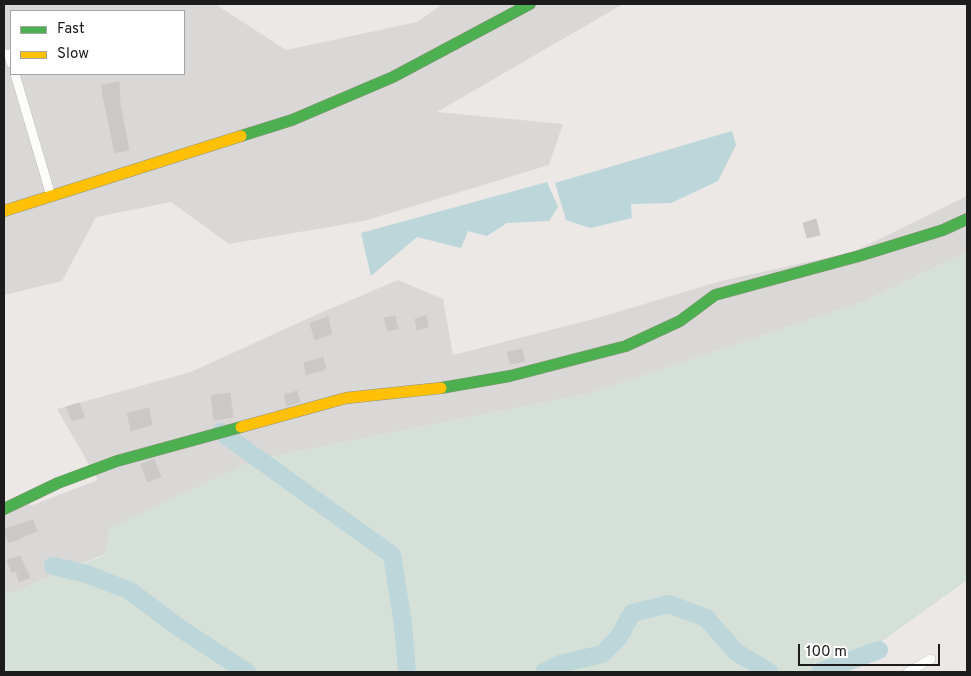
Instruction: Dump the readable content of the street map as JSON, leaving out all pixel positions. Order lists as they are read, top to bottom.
{
  "legend": ["Fast", "Slow"],
  "scale_bar": "100 m"
}
